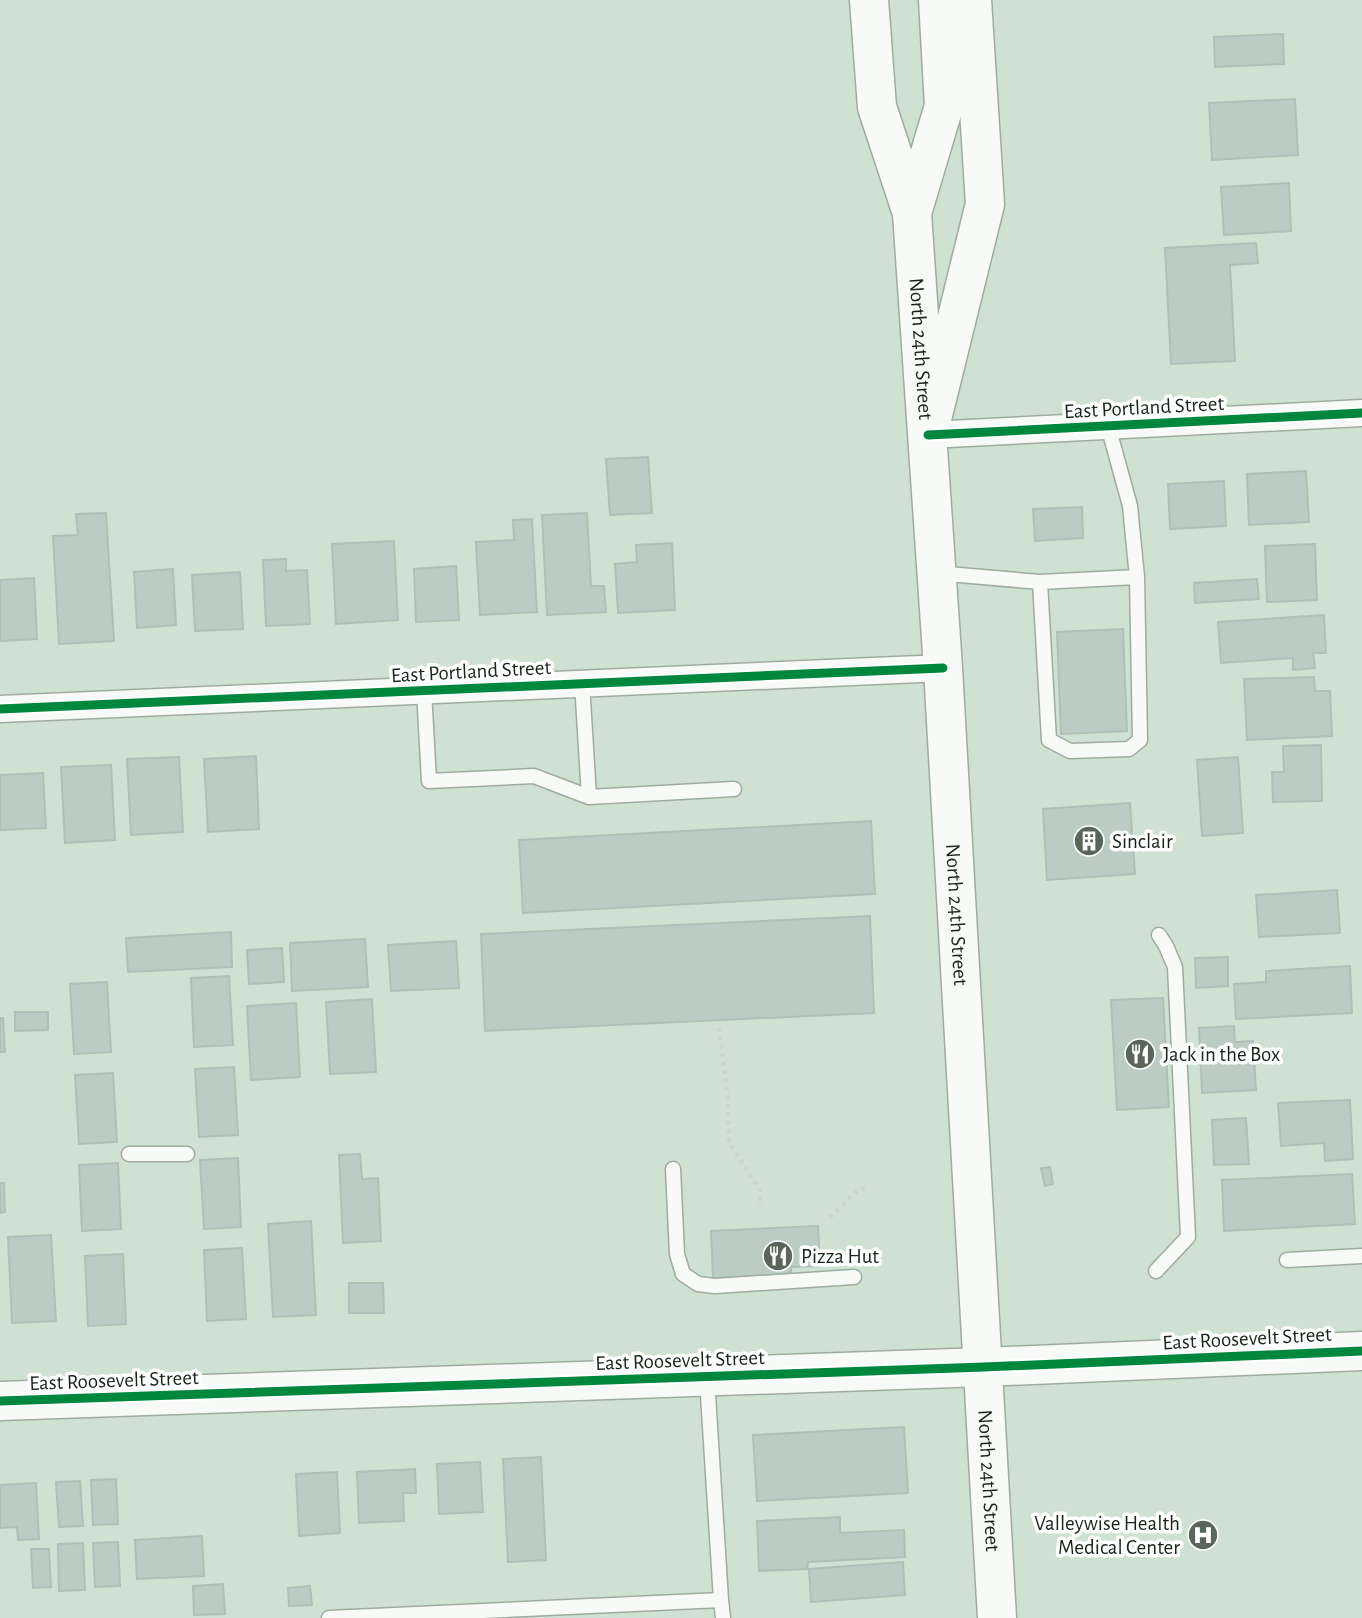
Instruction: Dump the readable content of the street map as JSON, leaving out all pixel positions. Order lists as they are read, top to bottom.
{
  "streets": {
    "main road": ["North 24th Street", "East Roosevelt Street"],
    "street": ["East Portland Street"]
  },
  "crossings": [
    ["North 24th Street", "East Portland Street"],
    ["North 24th Street", "East Roosevelt Street"]
  ],
  "places": {
    "building": ["Sinclair"],
    "restaurant": ["Jack in the Box", "Pizza Hut"],
    "hospital": ["Valleywise Health Medical Center"]
  }
}
